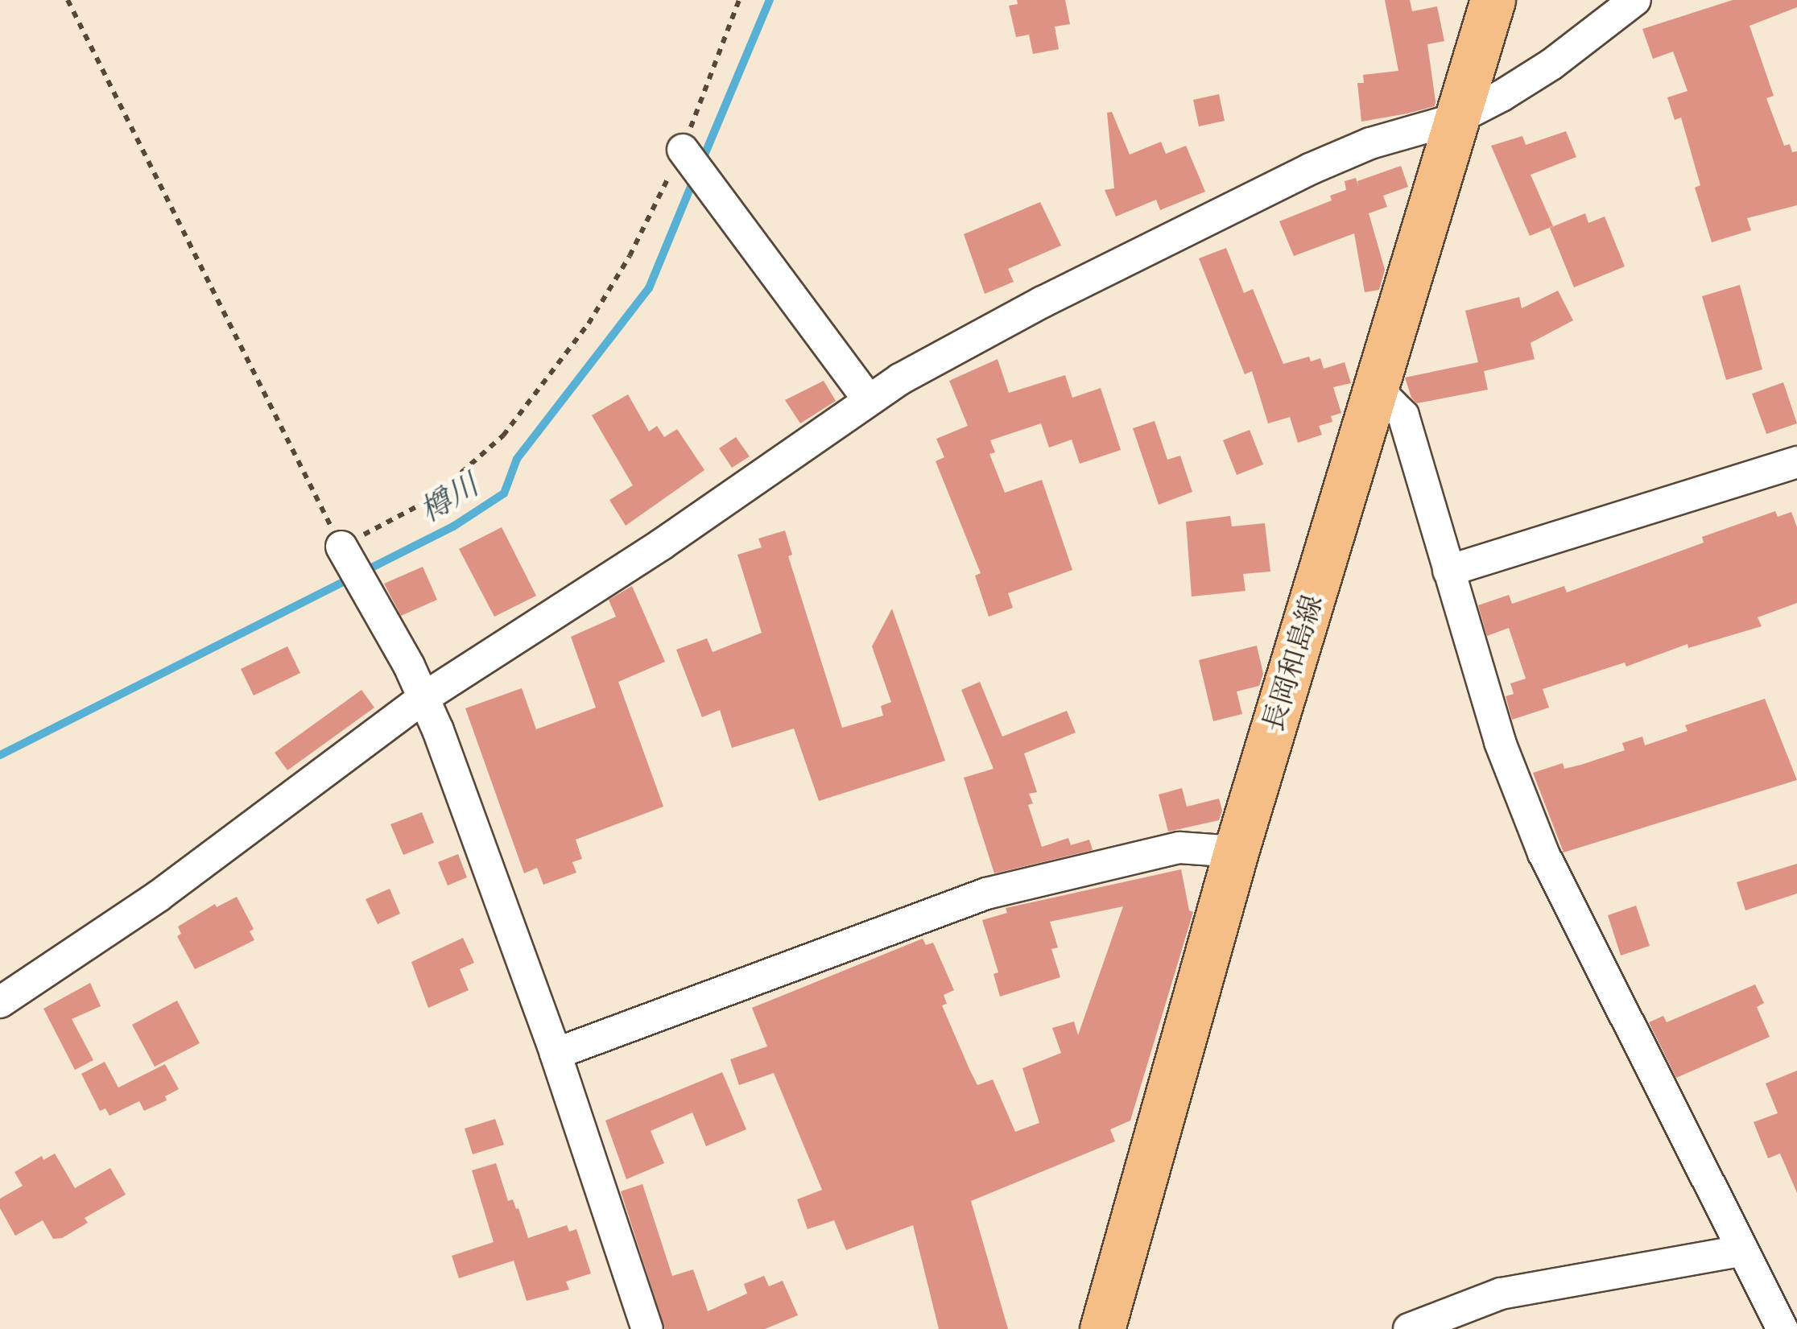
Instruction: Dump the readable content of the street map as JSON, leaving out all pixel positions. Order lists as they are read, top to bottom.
{
  "streets": {
    "main road": ["長岡和島線"]
  },
  "water": ["樽川"]
}
